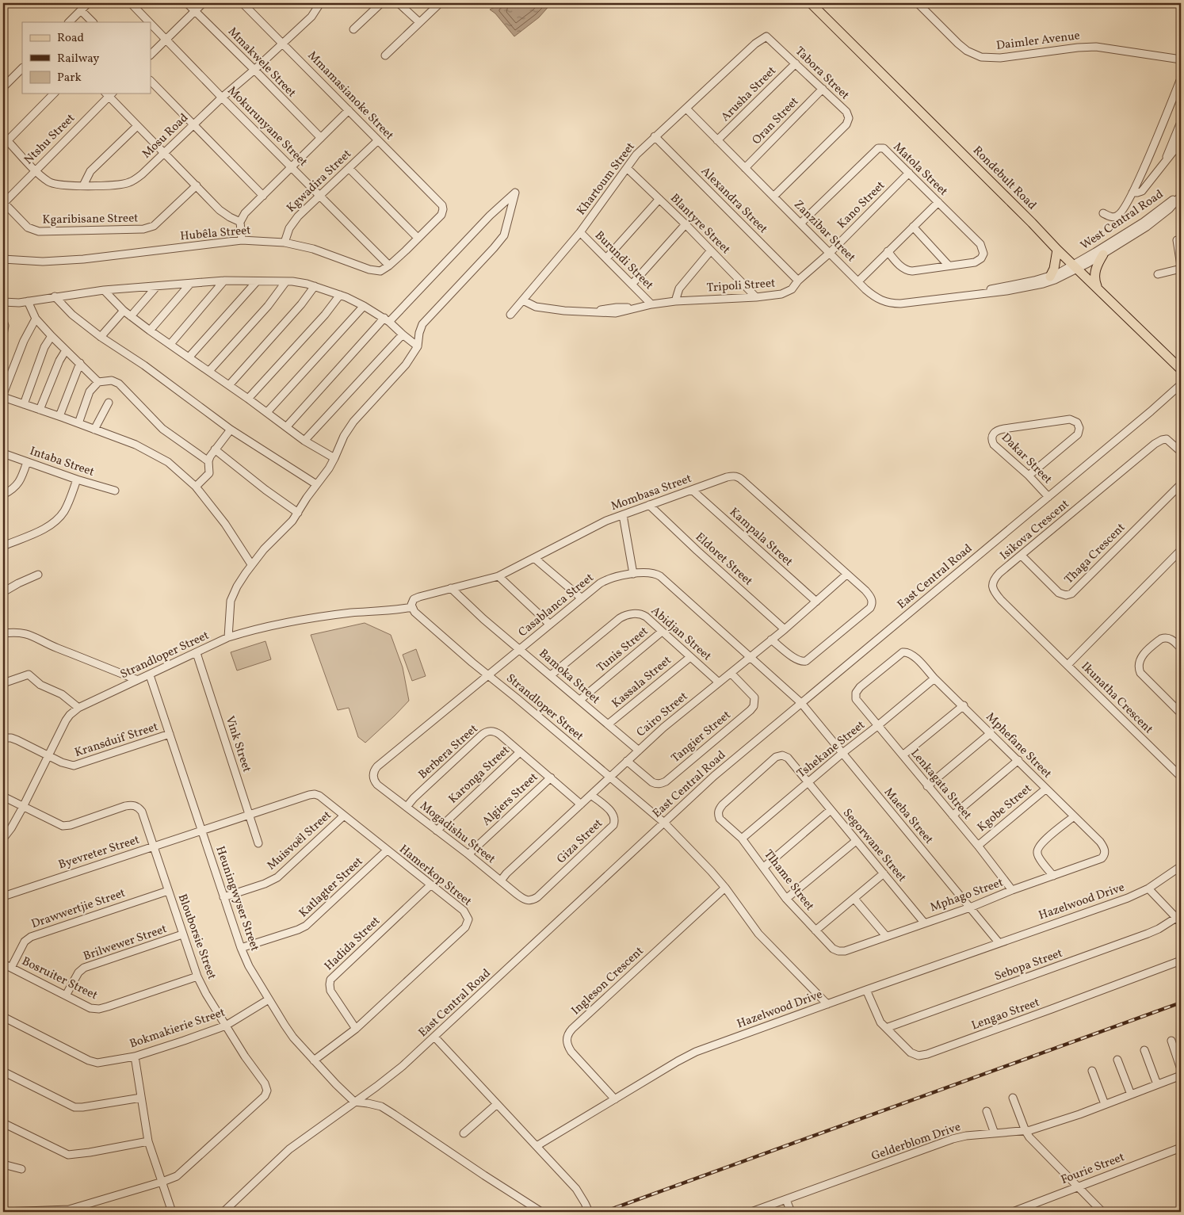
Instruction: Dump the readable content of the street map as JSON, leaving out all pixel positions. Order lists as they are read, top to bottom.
{
  "streets": {
    "main road": ["Rondebult Road"],
    "street": [
      "Daimler Avenue",
      "Mmakwele Street",
      "Tabora Street",
      "Arusha Street",
      "Mmamasianoke Street",
      "Oran Street",
      "Mokurunyane Street",
      "Mosu Road",
      "Ntshu Street",
      "Matola Street",
      "Khartoum Street",
      "Kgwadira Street",
      "Alexandra Street",
      "Kano Street",
      "Kgaribisane Street",
      "West Central Road",
      "Blantyre Street",
      "Zanzibar Street",
      "Hubêla Street",
      "Burundi Street",
      "Tripoli Street",
      "Dakar Street",
      "Intaba Street",
      "Mombasa Street",
      "Isikova Crescent",
      "Kampala Street",
      "Thaga Crescent",
      "Eldoret Street",
      "East Central Road",
      "Casablanca Street",
      "Abidjan Street",
      "Tunis Street",
      "Strandloper Street",
      "Bamoka Street",
      "Kassala Street",
      "Ikunatha Crescent",
      "Cairo Street",
      "Tangier Street",
      "Kransduif Street",
      "Vink Street",
      "Mphefane Street",
      "Tshekane Street",
      "Berbera Street",
      "Karonga Street",
      "Lenkagata Street",
      "Algiers Street",
      "Kgobe Street",
      "Maeba Street",
      "Mogadishu Street",
      "Muisvoël Street",
      "Giza Street",
      "Segorwane Street",
      "Byevreter Street",
      "Hamerkop Street",
      "Tlhame Street",
      "Katlagter Street",
      "Mphago Street",
      "Heuningwyser Street",
      "Hazelwood Drive",
      "Drawwertjie Street",
      "Blouborsie Street",
      "Brilwewer Street",
      "Hadida Street",
      "Sebopa Street",
      "Bosruiter Street",
      "Ingleson Crescent",
      "Lengao Street",
      "Bokmakierie Street",
      "Gelderblom Drive",
      "Fourie Street"
    ]
  },
  "crossings": [
    ["Mmakwele Street", "Mosu Road"],
    ["Tabora Street", "Arusha Street"],
    ["Tabora Street", "Oran Street"],
    ["Tabora Street", "Khartoum Street"],
    ["Tabora Street", "Zanzibar Street"],
    ["Arusha Street", "Zanzibar Street"],
    ["Mmamasianoke Street", "Mosu Road"],
    ["Mmamasianoke Street", "Kgwadira Street"],
    ["Oran Street", "Zanzibar Street"],
    ["Mokurunyane Street", "Mosu Road"],
    ["Mokurunyane Street", "Kgwadira Street"],
    ["Mokurunyane Street", "Hubêla Street"],
    ["Mosu Road", "Ntshu Street"],
    ["Ntshu Street", "Kgaribisane Street"],
    ["Matola Street", "Kano Street"],
    ["Matola Street", "Zanzibar Street"],
    ["Rondebult Road", "West Central Road"],
    ["Khartoum Street", "Alexandra Street"],
    ["Khartoum Street", "Blantyre Street"],
    ["Khartoum Street", "Zanzibar Street"],
    ["Khartoum Street", "Burundi Street"],
    ["Khartoum Street", "Tripoli Street"],
    ["Kgwadira Street", "Hubêla Street"],
    ["Alexandra Street", "Tripoli Street"],
    ["Kano Street", "Zanzibar Street"],
    ["Kano Street", "Tripoli Street"],
    ["Blantyre Street", "Tripoli Street"],
    ["Zanzibar Street", "Tripoli Street"],
    ["Burundi Street", "Tripoli Street"],
    ["Dakar Street", "East Central Road"],
    ["Mombasa Street", "Kampala Street"],
    ["Mombasa Street", "Eldoret Street"],
    ["Mombasa Street", "Strandloper Street"],
    ["Mombasa Street", "Bamoka Street"],
    ["Mombasa Street", "Cairo Street"],
    ["Isikova Crescent", "Thaga Crescent"],
    ["Isikova Crescent", "Ikunatha Crescent"],
    ["Kampala Street", "Cairo Street"],
    ["Eldoret Street", "Cairo Street"],
    ["East Central Road", "Casablanca Street"],
    ["East Central Road", "Strandloper Street"],
    ["East Central Road", "Maeba Street"],
    ["East Central Road", "Heuningwyser Street"],
    ["Casablanca Street", "Strandloper Street"],
    ["Casablanca Street", "Bamoka Street"],
    ["Casablanca Street", "Cairo Street"],
    ["Casablanca Street", "Maeba Street"],
    ["Casablanca Street", "Mogadishu Street"],
    ["Abidjan Street", "Tunis Street"],
    ["Abidjan Street", "Bamoka Street"],
    ["Abidjan Street", "Kassala Street"],
    ["Abidjan Street", "Cairo Street"],
    ["Tunis Street", "Bamoka Street"],
    ["Strandloper Street", "Cairo Street"],
    ["Strandloper Street", "Kransduif Street"],
    ["Strandloper Street", "Vink Street"],
    ["Strandloper Street", "Heuningwyser Street"],
    ["Strandloper Street", "Blouborsie Street"],
    ["Bamoka Street", "Kassala Street"],
    ["Bamoka Street", "Cairo Street"],
    ["Cairo Street", "Tangier Street"],
    ["Cairo Street", "Berbera Street"],
    ["Cairo Street", "Mogadishu Street"],
    ["Cairo Street", "Giza Street"],
    ["Kransduif Street", "Heuningwyser Street"],
    ["Vink Street", "Hamerkop Street"],
    ["Mphefane Street", "Tshekane Street"],
    ["Mphefane Street", "Lenkagata Street"],
    ["Mphefane Street", "Kgobe Street"],
    ["Mphefane Street", "Mphago Street"],
    ["Tshekane Street", "Lenkagata Street"],
    ["Tshekane Street", "Maeba Street"],
    ["Tshekane Street", "Segorwane Street"],
    ["Tshekane Street", "Tlhame Street"],
    ["Berbera Street", "Karonga Street"],
    ["Berbera Street", "Algiers Street"],
    ["Berbera Street", "Mogadishu Street"],
    ["Karonga Street", "Mogadishu Street"],
    ["Lenkagata Street", "Kgobe Street"],
    ["Lenkagata Street", "Mphago Street"],
    ["Algiers Street", "Mogadishu Street"],
    ["Maeba Street", "Mphago Street"],
    ["Maeba Street", "Hazelwood Drive"],
    ["Mogadishu Street", "Giza Street"],
    ["Muisvoël Street", "Hamerkop Street"],
    ["Muisvoël Street", "Heuningwyser Street"],
    ["Segorwane Street", "Tlhame Street"],
    ["Segorwane Street", "Mphago Street"],
    ["Byevreter Street", "Hamerkop Street"],
    ["Byevreter Street", "Heuningwyser Street"],
    ["Byevreter Street", "Blouborsie Street"],
    ["Hamerkop Street", "Katlagter Street"],
    ["Hamerkop Street", "Heuningwyser Street"],
    ["Hamerkop Street", "Hadida Street"],
    ["Tlhame Street", "Mphago Street"],
    ["Katlagter Street", "Heuningwyser Street"],
    ["Heuningwyser Street", "Bokmakierie Street"],
    ["Hazelwood Drive", "Ingleson Crescent"],
    ["Hazelwood Drive", "Lengao Street"],
    ["Drawwertjie Street", "Blouborsie Street"],
    ["Drawwertjie Street", "Bosruiter Street"],
    ["Blouborsie Street", "Brilwewer Street"],
    ["Blouborsie Street", "Bosruiter Street"],
    ["Blouborsie Street", "Bokmakierie Street"],
    ["Brilwewer Street", "Bosruiter Street"],
    ["Sebopa Street", "Lengao Street"]
  ],
  "legend": ["Road", "Railway", "Park"]
}
